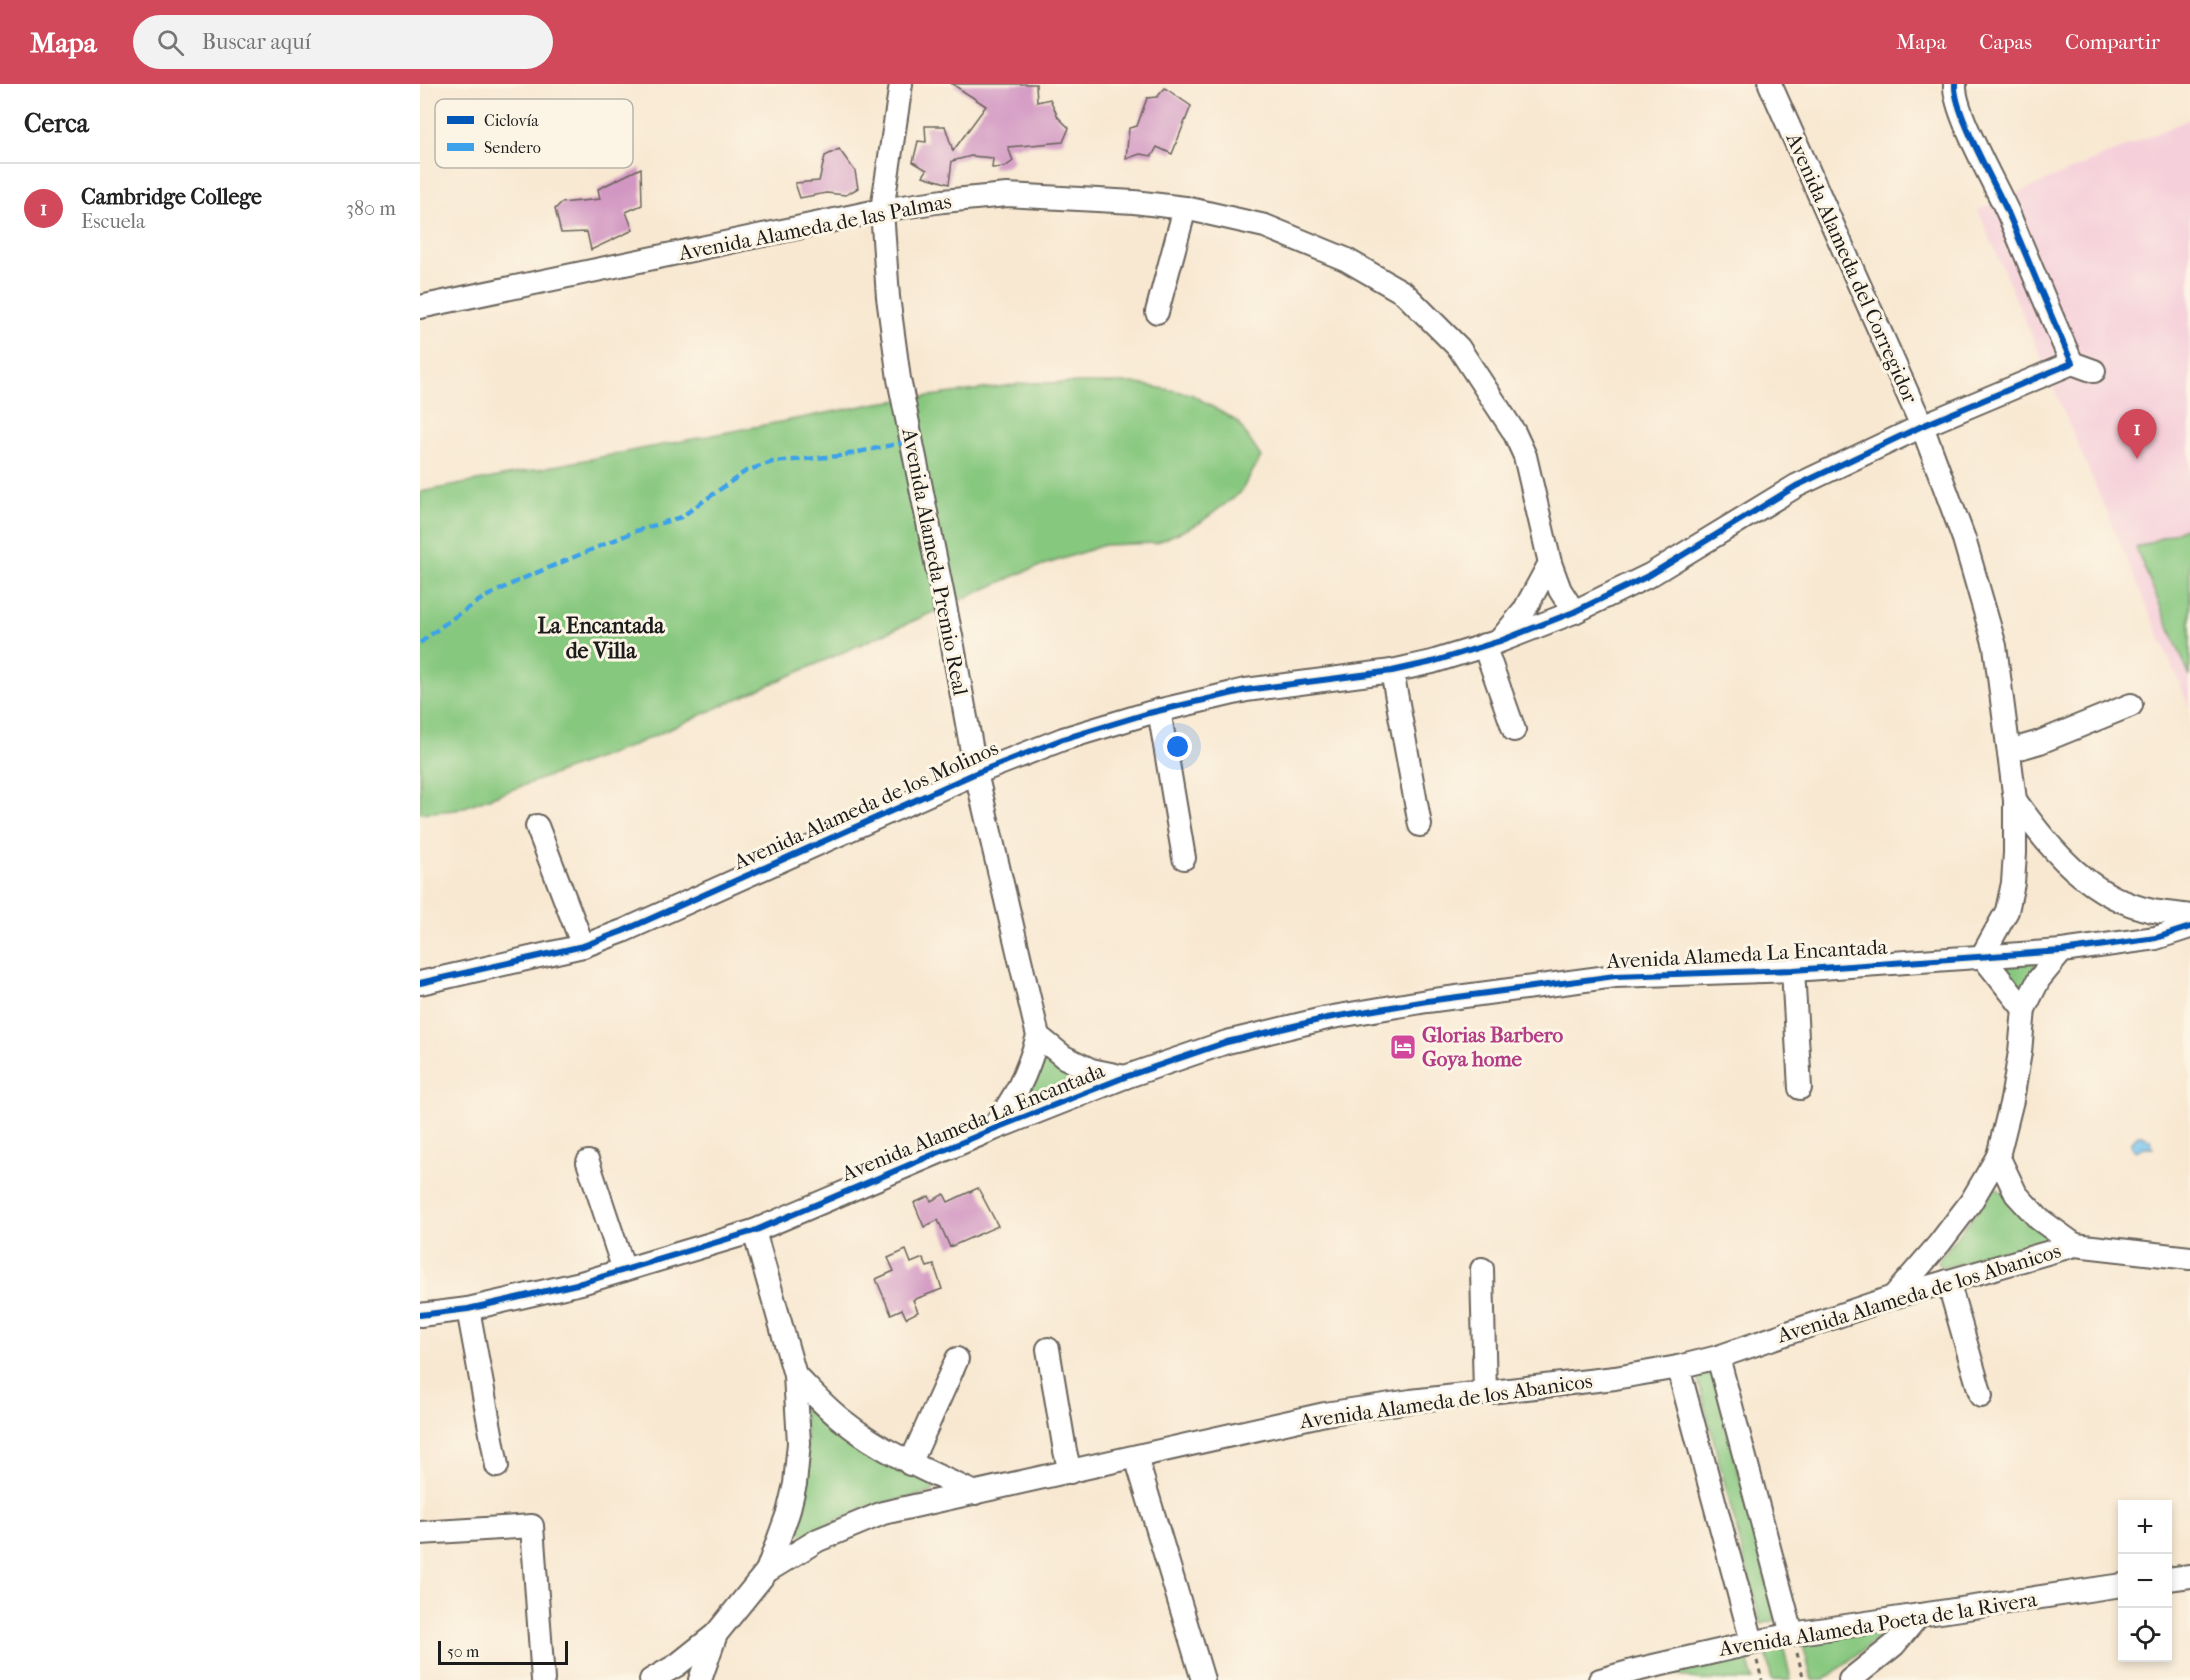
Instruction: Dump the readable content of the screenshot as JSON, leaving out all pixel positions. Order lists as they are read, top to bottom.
{
  "streets": {
    "street": [
      "Avenida Alameda de las Palmas",
      "Avenida Alameda del Corregidor",
      "Avenida Alameda Premio Real",
      "Avenida Alameda de los Molinos",
      "Avenida Alameda La Encantada",
      "Avenida Alameda de los Abanicos",
      "Avenida Alameda Poeta de la Rivera"
    ]
  },
  "crossings": [
    ["Avenida Alameda de las Palmas", "Avenida Alameda Premio Real"],
    ["Avenida Alameda de las Palmas", "Avenida Alameda de los Molinos"],
    ["Avenida Alameda del Corregidor", "Avenida Alameda de los Molinos"],
    ["Avenida Alameda del Corregidor", "Avenida Alameda La Encantada"],
    ["Avenida Alameda Premio Real", "Avenida Alameda de los Molinos"],
    ["Avenida Alameda Premio Real", "Avenida Alameda La Encantada"]
  ],
  "districts": ["La Encantada de Villa"],
  "places": {
    "hotel": ["Glorias Barbero Goya home"]
  },
  "legend": ["Ciclovía", "Sendero"],
  "scale_bar": "50 m",
  "page": {
    "header": "Mapa",
    "search": "Buscar aquí",
    "nav": ["Mapa", "Capas", "Compartir"],
    "heading": "Cerca",
    "list": [
      {
        "mark": "1",
        "name": "Cambridge College",
        "note": "Escuela",
        "value": "380 m"
      }
    ],
    "pins": "1",
    "map_buttons": ["+", "−"],
    "scale": "50 m"
  }
}
